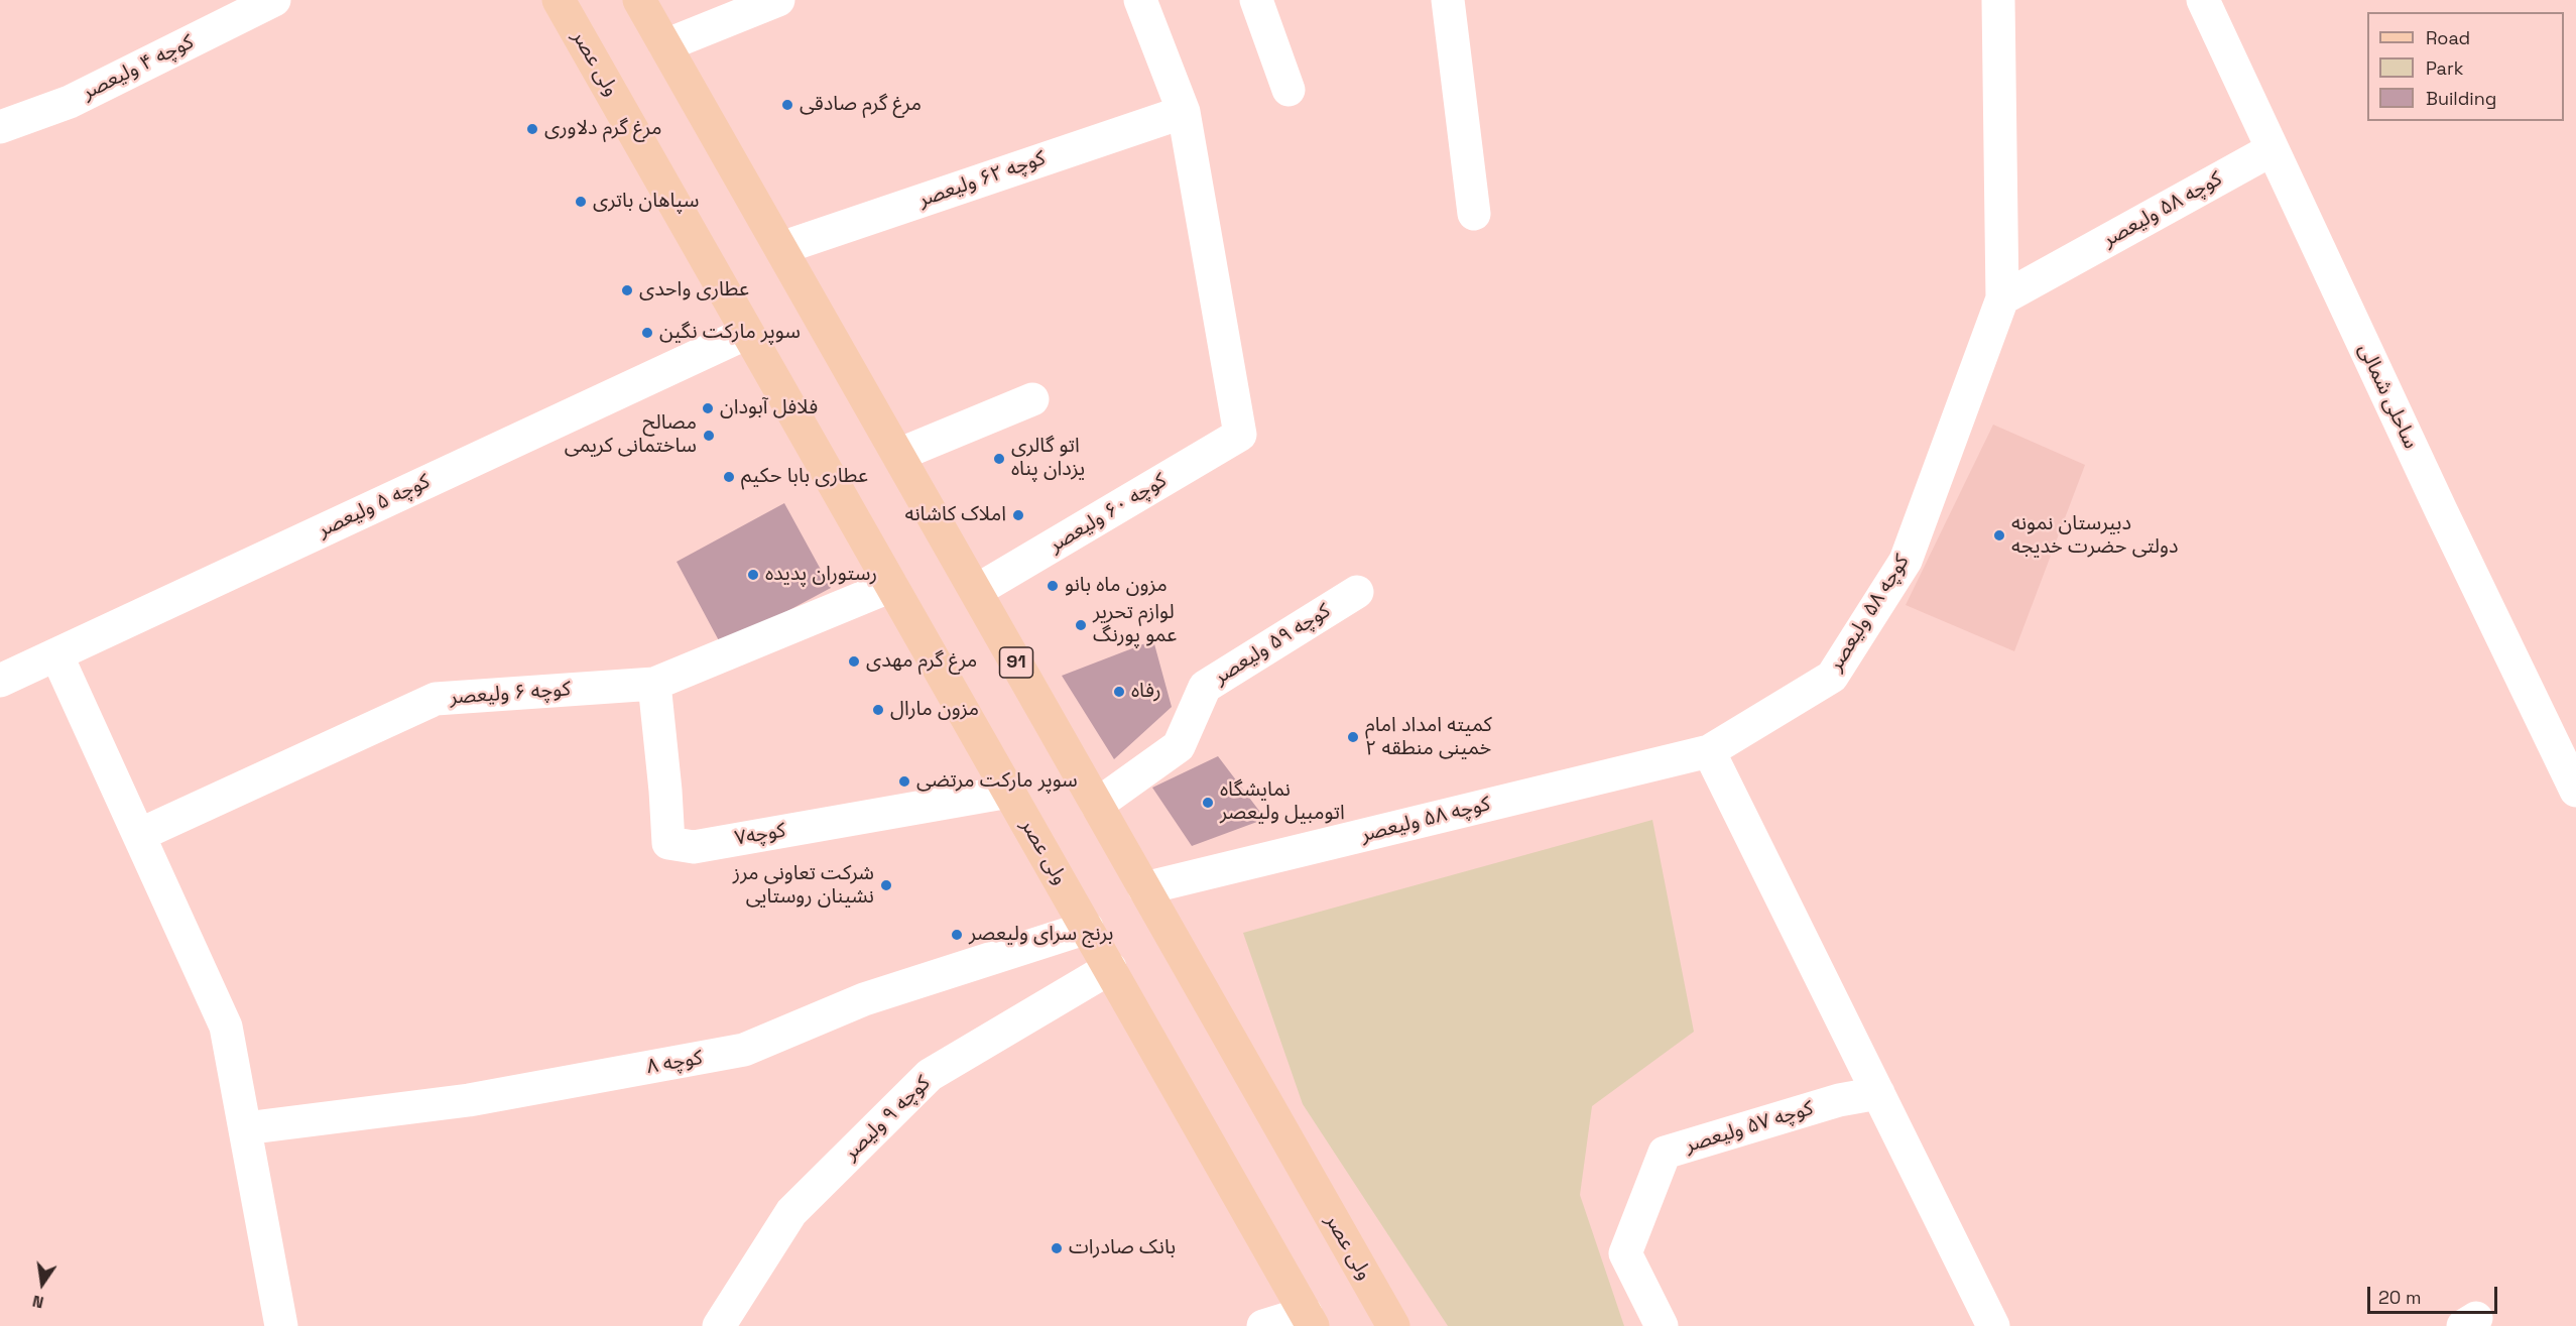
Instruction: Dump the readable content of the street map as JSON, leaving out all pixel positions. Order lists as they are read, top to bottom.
{
  "streets": {
    "main road": ["ولی عصر", "91"],
    "street": [
      "کوچه ۴ ولیعصر",
      "کوچه ۶۲ ولیعصر",
      "کوچه ۵۸ ولیعصر",
      "ساحلی شمالی",
      "کوچه ۵ ولیعصر",
      "کوچه ۶۰ ولیعصر",
      "کوچه ۵۹ ولیعصر",
      "کوچه ۶ ولیعصر",
      "کوچه۷",
      "کوچه ۸",
      "کوچه ۹ ولیصر",
      "کوچه ۵۷ ولیعصر"
    ]
  },
  "crossings": [
    ["ولی عصر", "کوچه ۶۲ ولیعصر"],
    ["ولی عصر", "کوچه ۵۸ ولیعصر"],
    ["ولی عصر", "کوچه ۵ ولیعصر"],
    ["ولی عصر", "کوچه ۶۰ ولیعصر"],
    ["ولی عصر", "کوچه ۵۹ ولیعصر"],
    ["ولی عصر", "کوچه ۶ ولیعصر"],
    ["ولی عصر", "کوچه۷"],
    ["ولی عصر", "کوچه ۸"],
    ["ولی عصر", "کوچه ۹ ولیصر"],
    ["کوچه ۶۲ ولیعصر", "کوچه ۶۰ ولیعصر"],
    ["کوچه ۵۸ ولیعصر", "ساحلی شمالی"],
    ["کوچه ۶ ولیعصر", "کوچه۷"]
  ],
  "places": [
    "مرغ گرم صادقی",
    "مرغ گرم دلاوری",
    "سپاهان باتری",
    "عطاری واحدی",
    "سوپر مارکت نگین",
    "فلافل آبودان",
    "مصالح ساختمانی کریمی",
    "اتو گالری یزدان پناه",
    "عطاری بابا حکیم",
    "املاک کاشانه",
    "دبیرستان نمونه دولتی حضرت خدیجه",
    "رستوران پدیده",
    "مزون ماه بانو",
    "لوازم تحریر عمو پورنگ",
    "مرغ گرم مهدی",
    "رفاه",
    "مزون مارال",
    "کمیته امداد امام خمینی منطقه ۲",
    "سوپر مارکت مرتضی",
    "نمایشگاه اتومبیل ولیعصر",
    "شرکت تعاونی مرز نشینان روستایی",
    "برنج سرای ولیعصر",
    "بانک صادرات"
  ],
  "legend": ["Road", "Park", "Building"],
  "scale_bar": "20 m",
  "north": "bottom"
}
